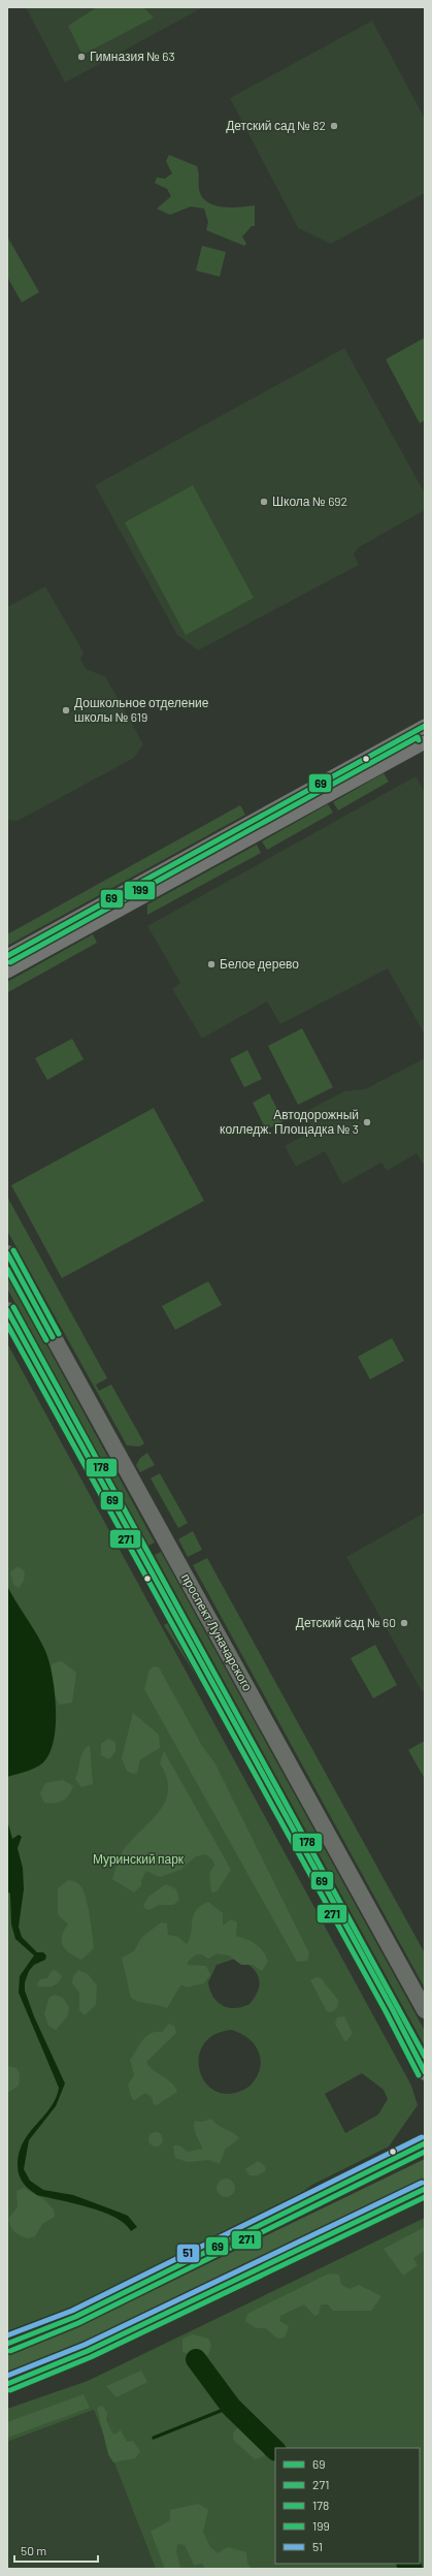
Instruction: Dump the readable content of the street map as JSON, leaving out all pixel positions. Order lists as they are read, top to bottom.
{
  "streets": {
    "main road": ["проспект Луначарского"]
  },
  "parks": ["Муринский парк"],
  "places": [
    "Гимназия № 63",
    "Детский сад № 82",
    "Школа № 692",
    "Дошкольное отделение школы № 619",
    "Белое дерево",
    "Автодорожный колледж. Площадка № 3",
    "Детский сад № 60"
  ],
  "lines": [
    "transit line 69",
    "transit line 199",
    "transit line 178",
    "transit line 271",
    "transit line 51"
  ],
  "legend": [
    "69",
    "271",
    "178",
    "199",
    "51"
  ],
  "scale_bar": "50 m"
}
